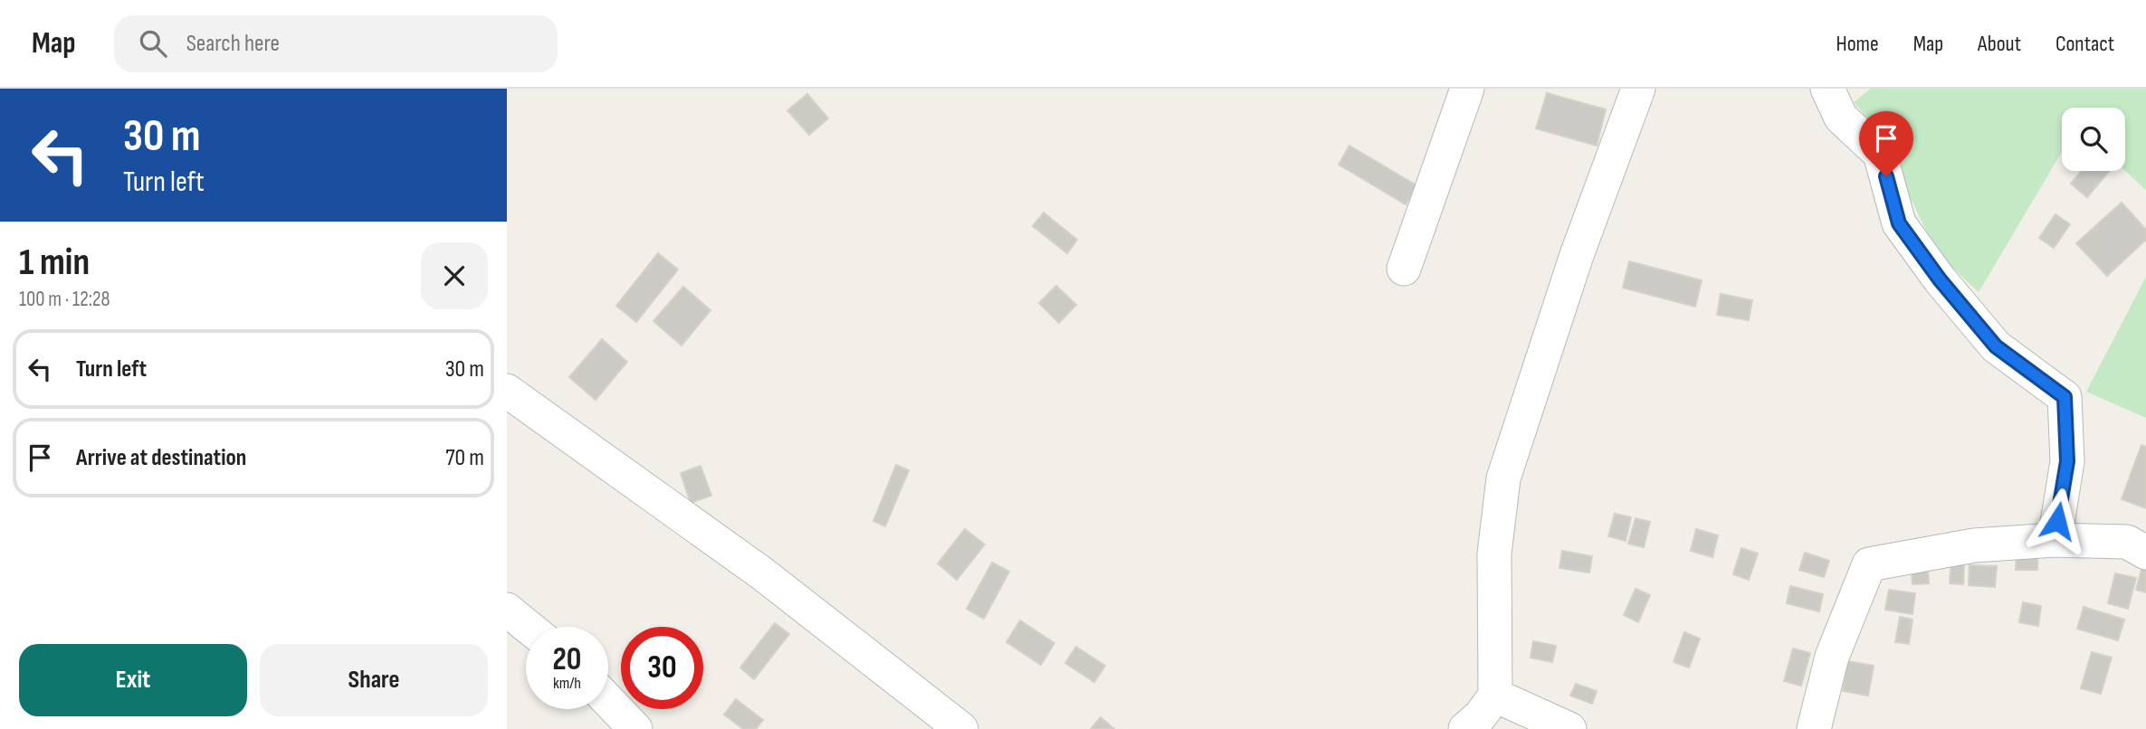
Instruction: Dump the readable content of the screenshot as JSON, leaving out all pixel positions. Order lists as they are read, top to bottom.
{
  "page": {
    "header": "Map",
    "search": "Search here",
    "nav": [
      "Home",
      "Map",
      "About",
      "Contact"
    ],
    "turn": ["30 m", "Turn left"],
    "heading": ["1 min", "100 m · 12:28"],
    "list": [
      {
        "name": "Turn left",
        "value": "30 m"
      },
      {
        "name": "Arrive at destination",
        "value": "70 m"
      }
    ],
    "speed": "20 km/h",
    "limit": "30",
    "buttons": ["Exit", "Share"]
  }
}
